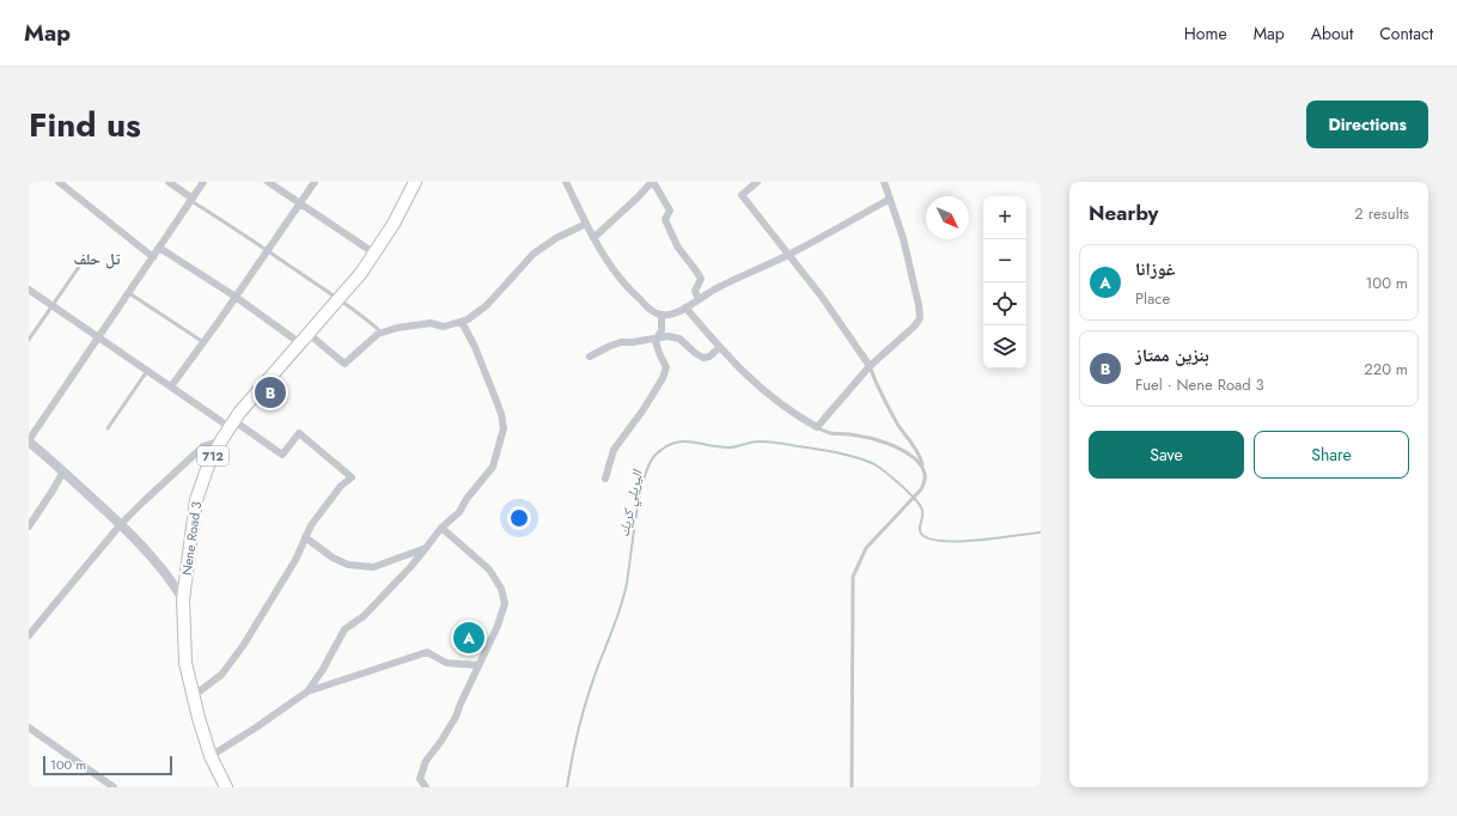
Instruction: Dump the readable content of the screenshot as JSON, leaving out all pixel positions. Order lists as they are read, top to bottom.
{
  "streets": {
    "main road": ["712", "Nene Road 3"]
  },
  "districts": ["تل حلف"],
  "water": ["اليريلي كريك"],
  "scale_bar": "100 m",
  "north": "bottom right",
  "page": {
    "header": "Map",
    "nav": [
      "Home",
      "Map",
      "About",
      "Contact"
    ],
    "title": "Find us",
    "buttons": [
      "Directions",
      ["Save", "Share"]
    ],
    "heading": ["Nearby", "2 results"],
    "map_buttons": ["+", "−"],
    "list": [
      {
        "mark": "A",
        "name": "غوزانا",
        "note": "Place",
        "value": "100 m"
      },
      {
        "mark": "B",
        "name": "بنزين ممتاز",
        "note": "Fuel · Nene Road 3",
        "value": "220 m"
      }
    ],
    "pins": ["B", "A"],
    "scale": "100 m"
  }
}
